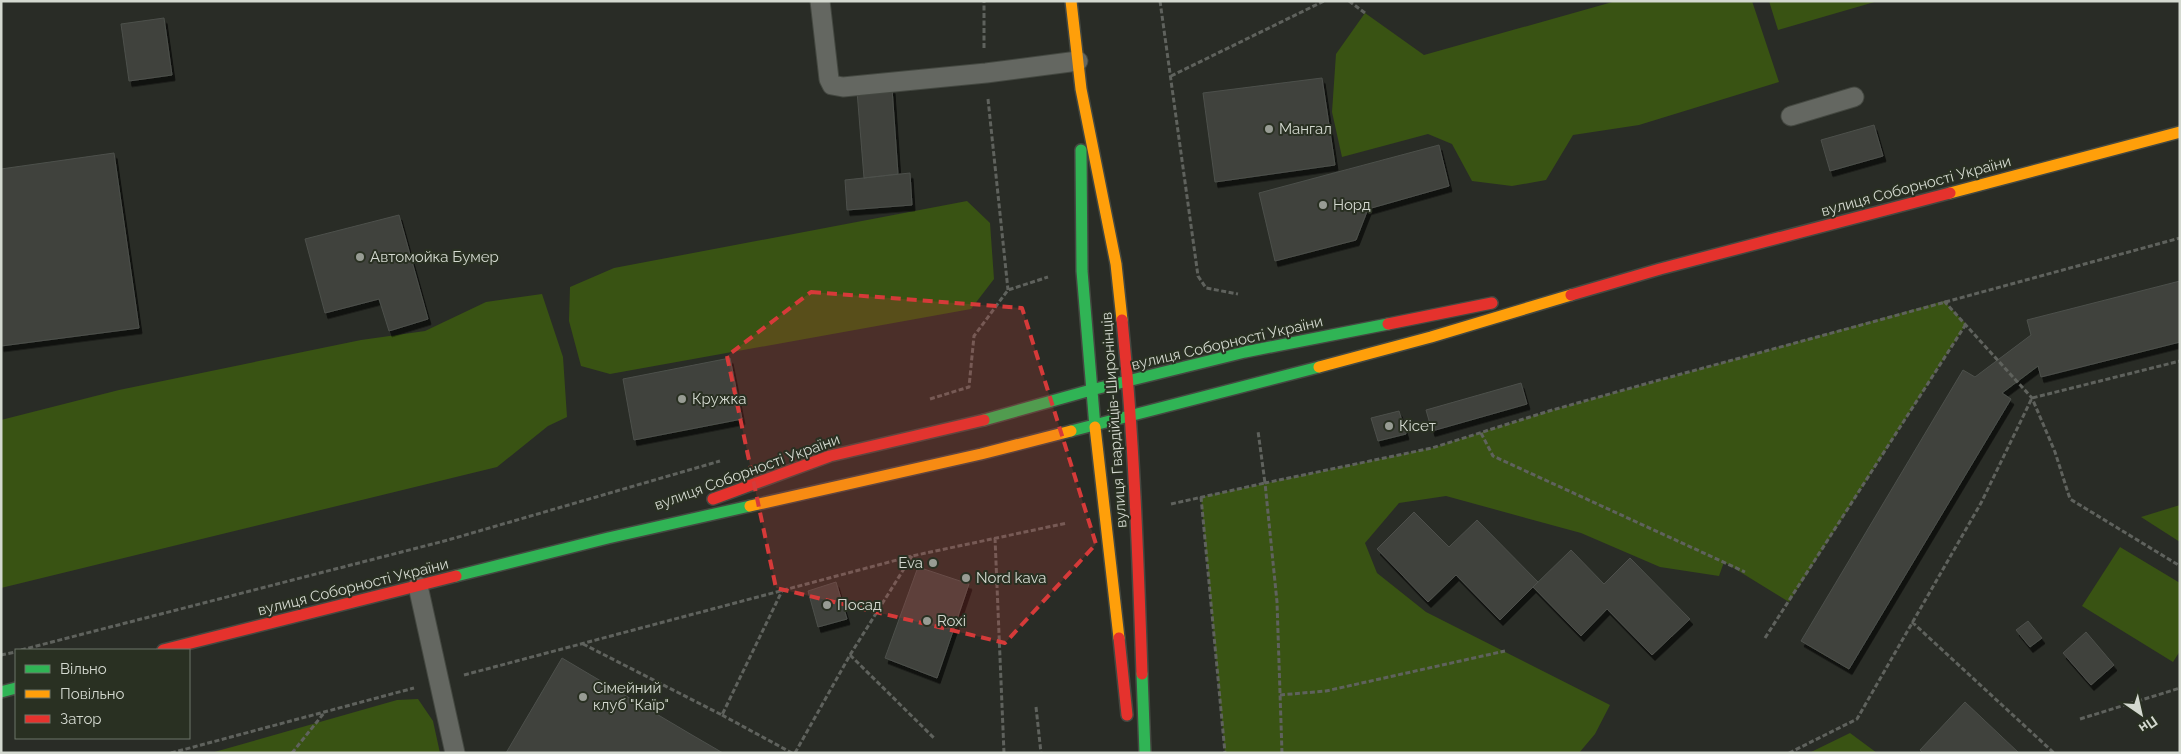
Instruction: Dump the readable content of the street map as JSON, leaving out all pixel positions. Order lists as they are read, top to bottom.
{
  "streets": {
    "street": ["вулиця Соборності України", "вулиця Гвардійців-Широнінців"]
  },
  "crossings": [
    ["вулиця Соборності України", "вулиця Гвардійців-Широнінців"]
  ],
  "places": [
    "Мангал",
    "Норд",
    "Автомойка Бумер",
    "Кружка",
    "Кісет",
    "Eva",
    "Nord kava",
    "Посад",
    "Roxi",
    "Сімейний клуб \"Каїр\""
  ],
  "legend": ["Вільно", "Повільно", "Затор"],
  "north": "bottom right"
}
